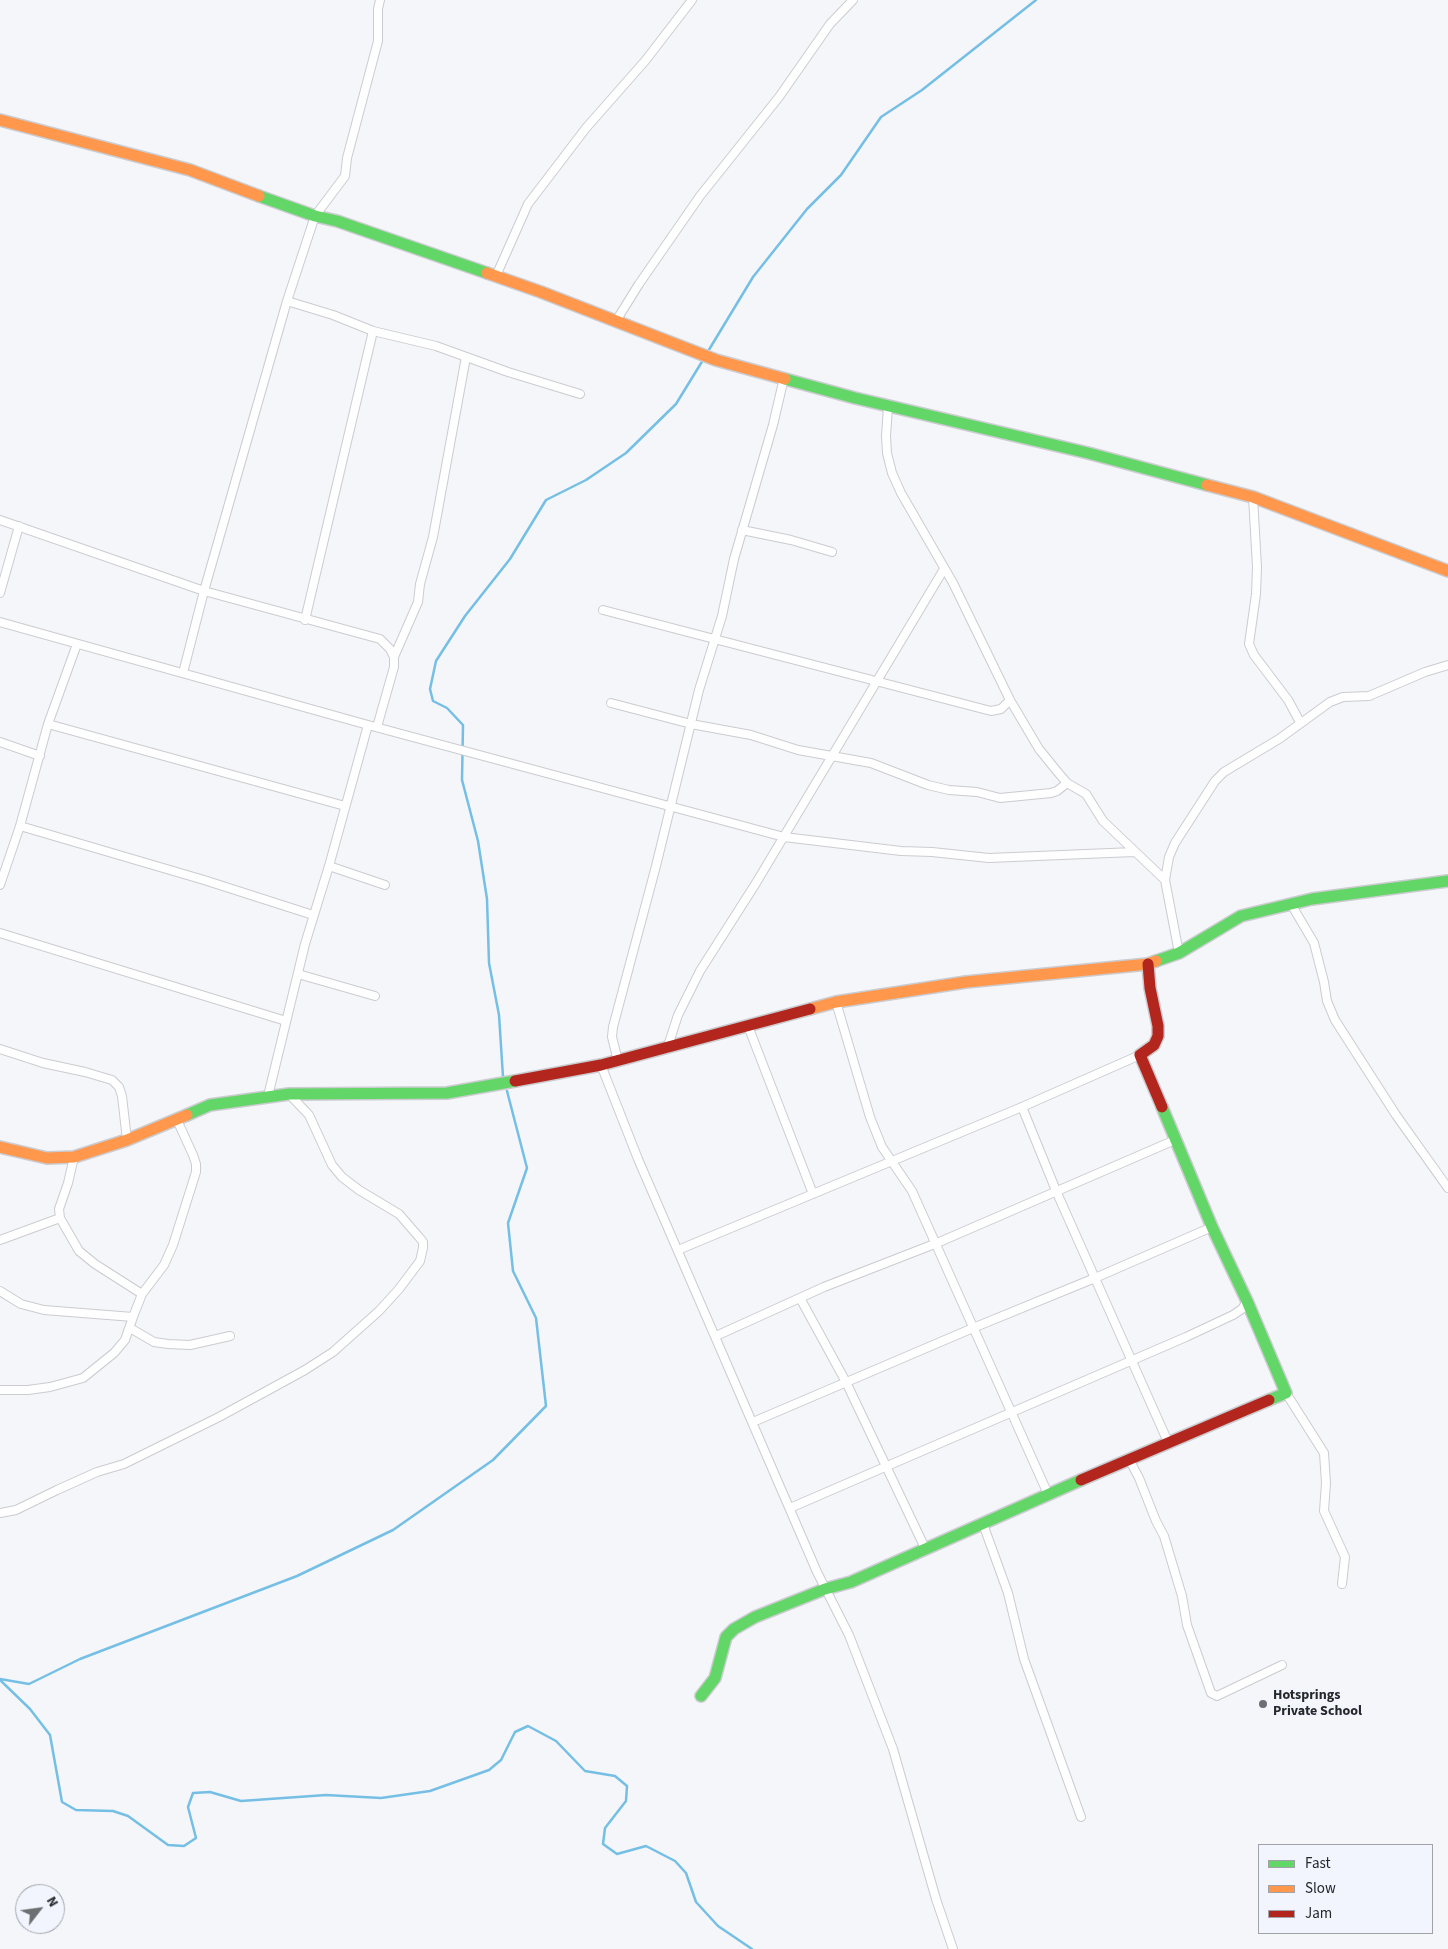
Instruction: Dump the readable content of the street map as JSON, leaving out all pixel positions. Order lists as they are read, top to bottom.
{
  "places": ["Hotsprings Private School"],
  "legend": ["Fast", "Slow", "Jam"],
  "north": "top right"
}
